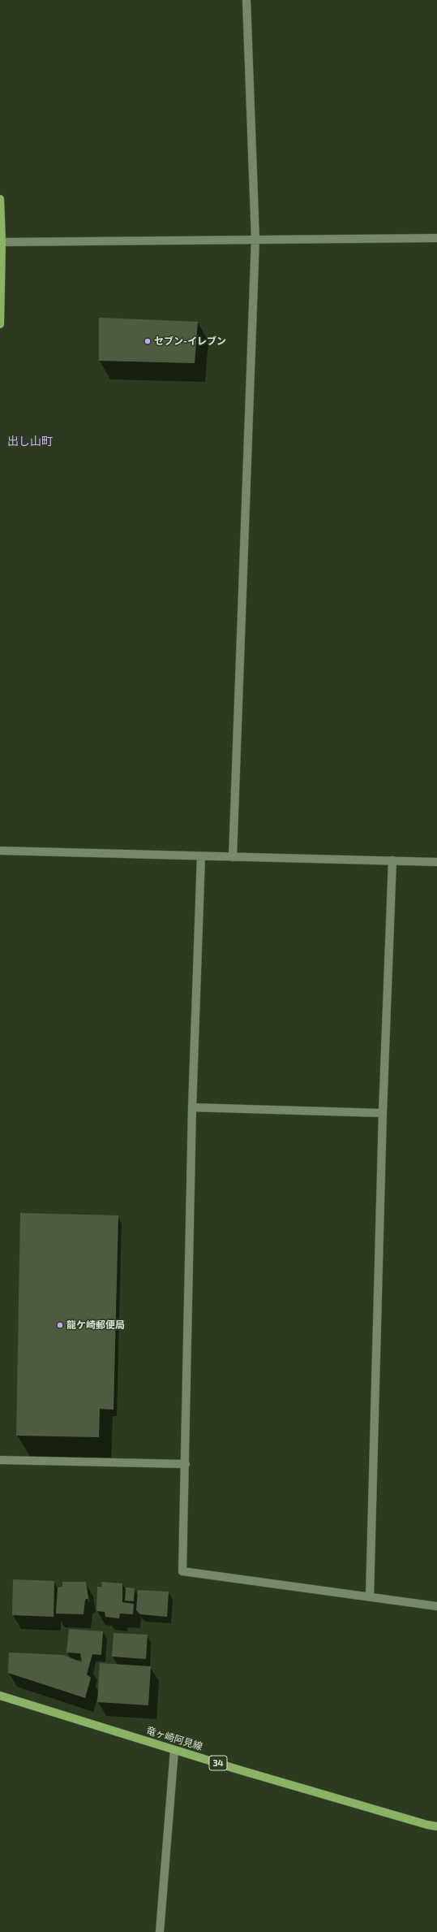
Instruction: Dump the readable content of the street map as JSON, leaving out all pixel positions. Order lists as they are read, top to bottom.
{
  "streets": {
    "main road": ["竜ヶ崎阿見線", "34"]
  },
  "districts": ["出し山町"],
  "places": ["セブン-イレブン", "龍ケ崎郵便局"]
}
